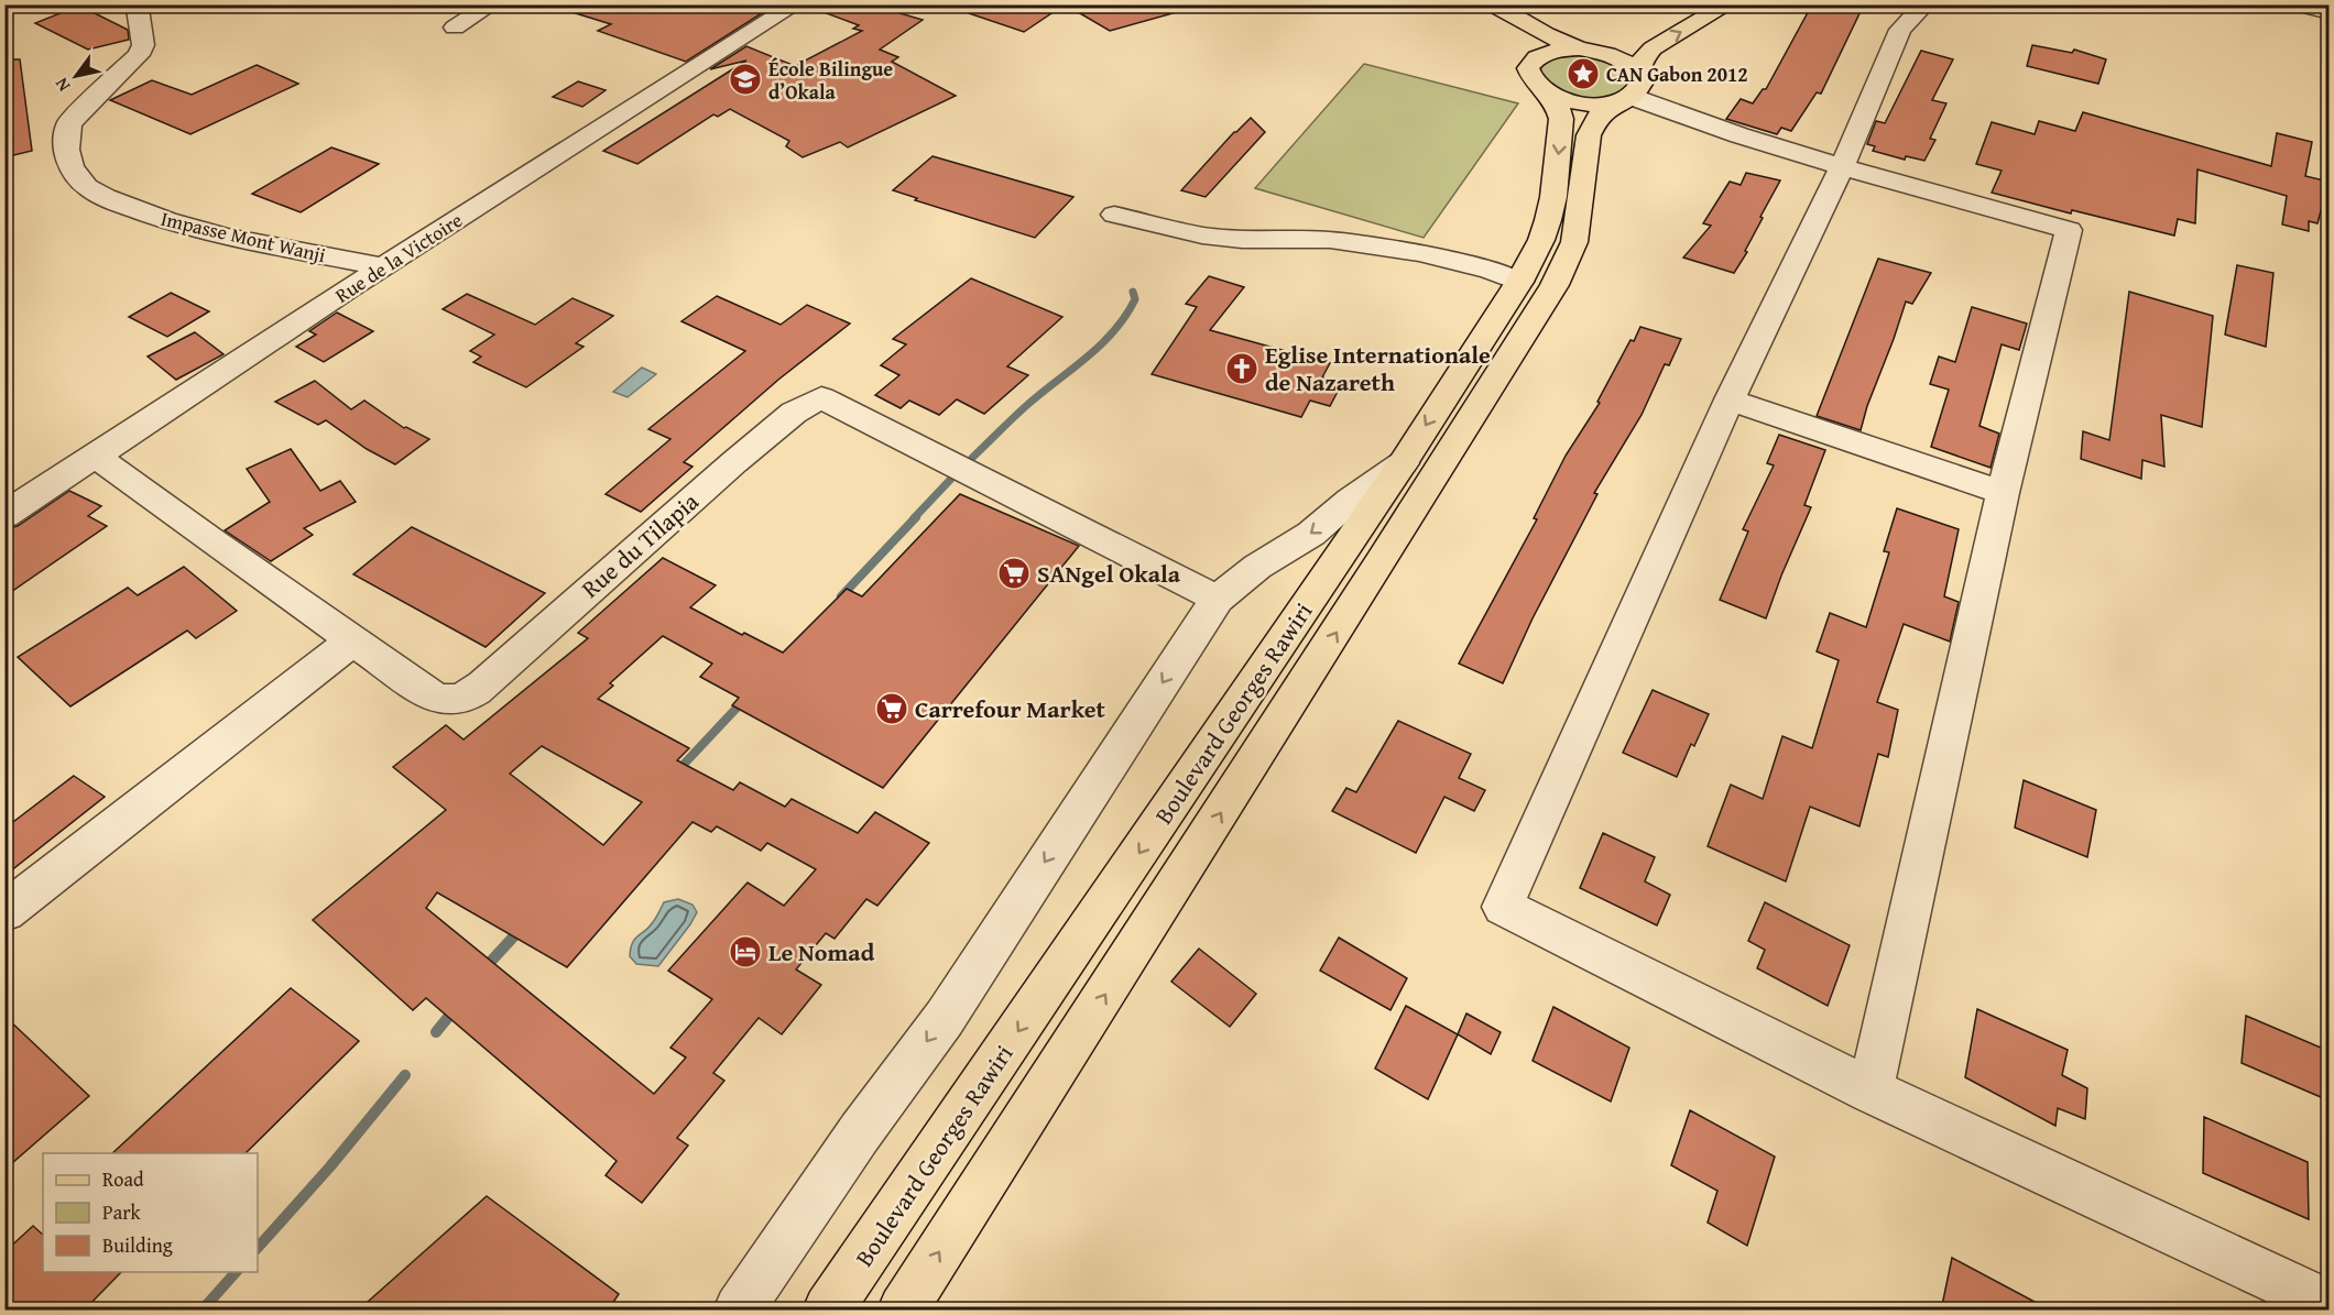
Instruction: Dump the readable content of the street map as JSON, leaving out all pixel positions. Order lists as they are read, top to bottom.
{
  "streets": {
    "main road": ["Boulevard Georges Rawiri"],
    "street": ["Impasse Mont Wanji", "Rue de la Victoire", "Rue du Tilapia"]
  },
  "crossings": [
    ["Impasse Mont Wanji", "Rue de la Victoire"],
    ["Rue de la Victoire", "Rue du Tilapia"]
  ],
  "places": {
    "place": ["CAN Gabon 2012"],
    "school or university": ["École Bilingue d’Okala"],
    "church": ["Eglise Internationale de Nazareth"],
    "supermarket": ["SANgel Okala", "Carrefour Market"],
    "hotel": ["Le Nomad"]
  },
  "legend": ["Road", "Park", "Building"],
  "north": "bottom left"
}
